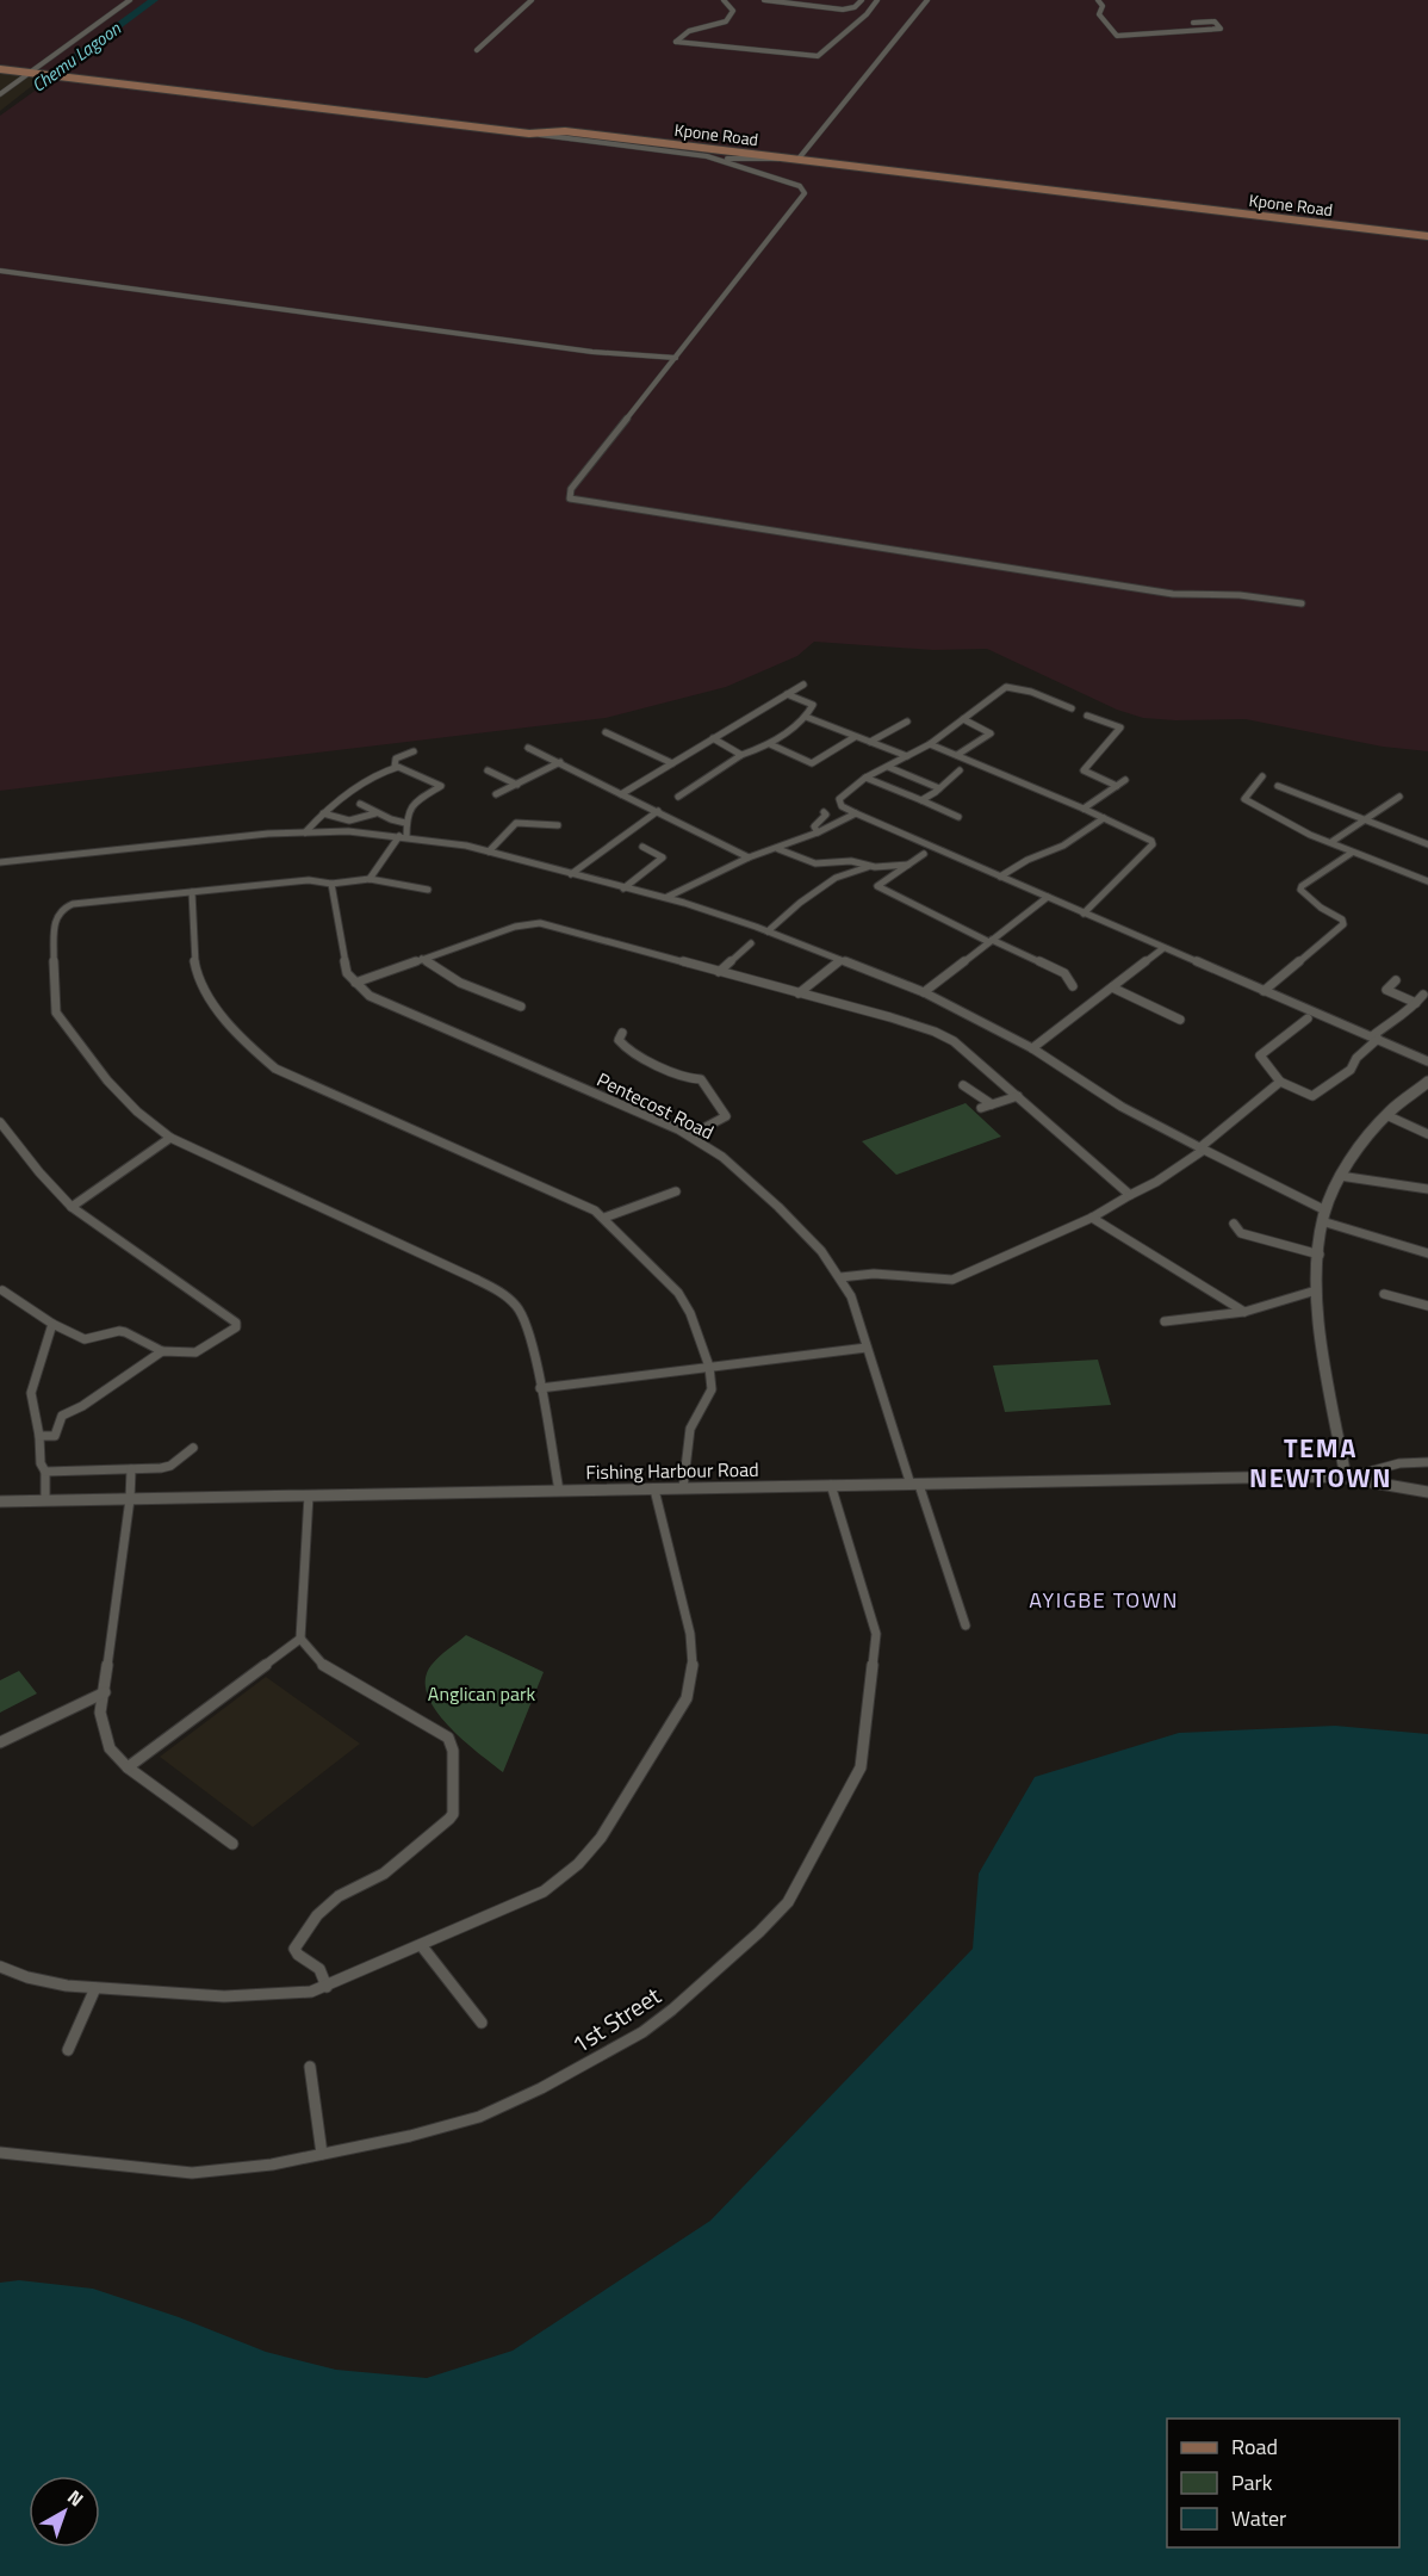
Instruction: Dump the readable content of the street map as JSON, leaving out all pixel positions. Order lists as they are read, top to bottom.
{
  "streets": {
    "main road": ["Kpone Road"],
    "street": ["Pentecost Road", "Fishing Harbour Road", "1st Street"]
  },
  "crossings": [
    ["Pentecost Road", "Fishing Harbour Road"],
    ["Fishing Harbour Road", "1st Street"]
  ],
  "districts": ["TEMA NEWTOWN", "AYIGBE TOWN"],
  "water": ["Chemu Lagoon"],
  "parks": ["Anglican park"],
  "legend": ["Road", "Park", "Water"],
  "north": "top right"
}
